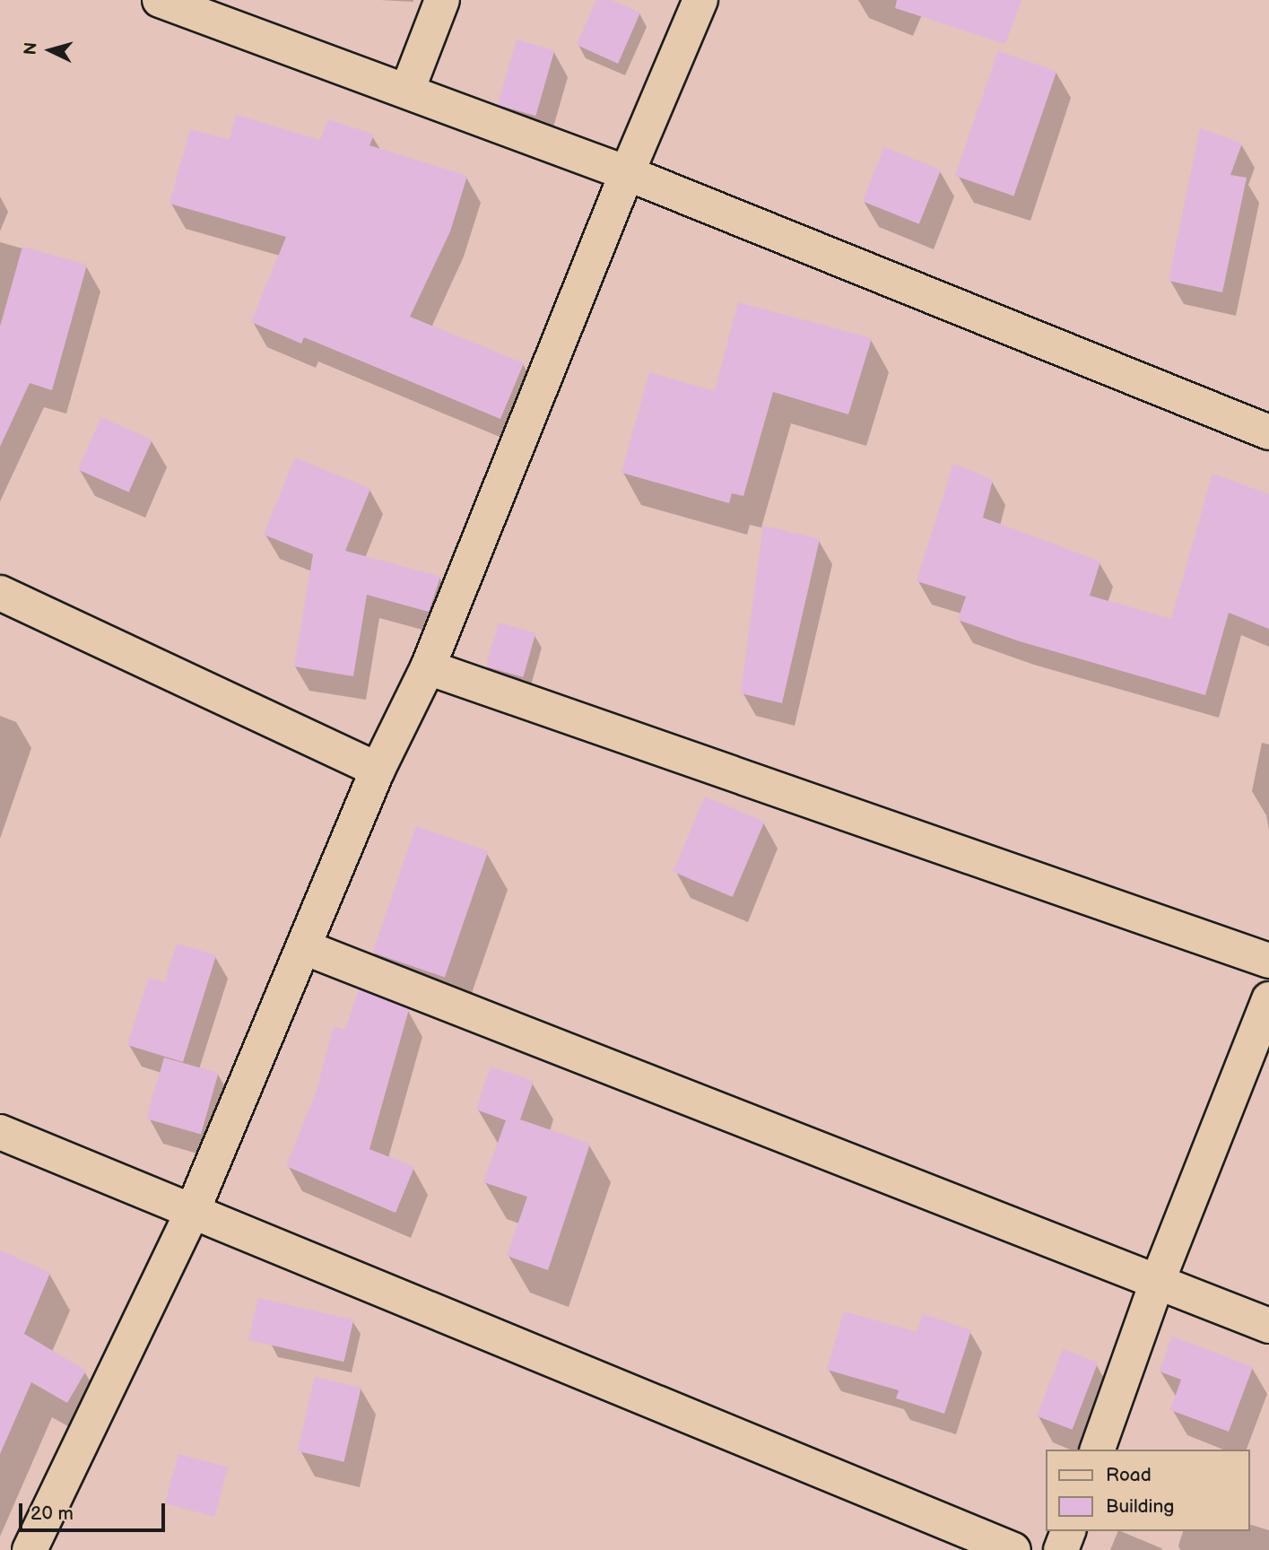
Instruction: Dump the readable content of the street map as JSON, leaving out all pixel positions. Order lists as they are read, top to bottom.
{
  "legend": ["Road", "Building"],
  "scale_bar": "20 m",
  "north": "left"
}
